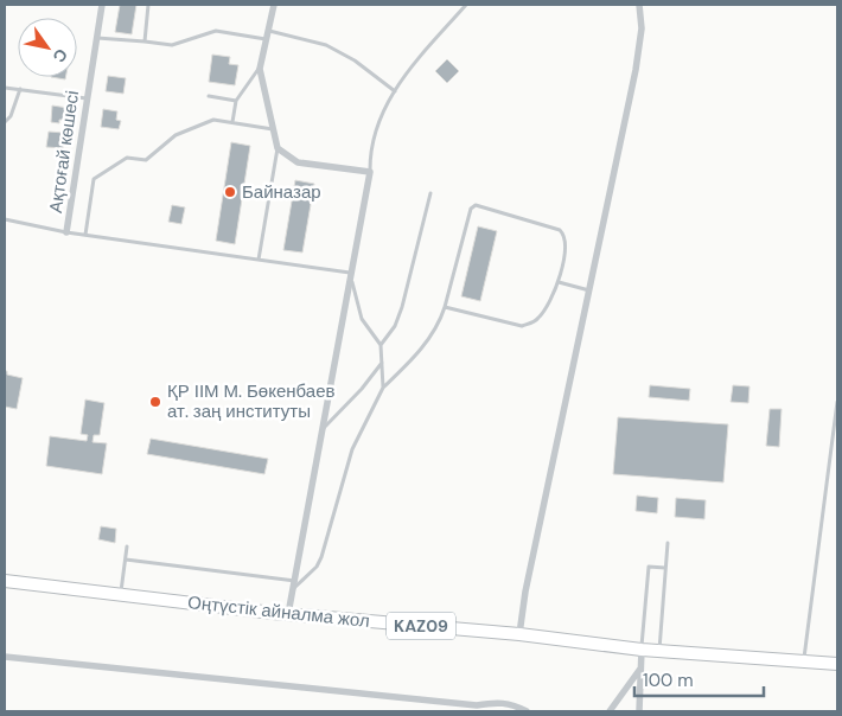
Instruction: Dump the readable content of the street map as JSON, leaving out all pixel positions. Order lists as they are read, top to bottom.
{
  "streets": {
    "highway": ["Оңтүстік айналма жол", "KAZ09"],
    "street": ["Ақтоғай көшесі"]
  },
  "places": ["Байназар", "ҚР ІІМ М. Бөкенбаев ат. заң институты"],
  "scale_bar": "100 m",
  "north": "bottom right"
}
